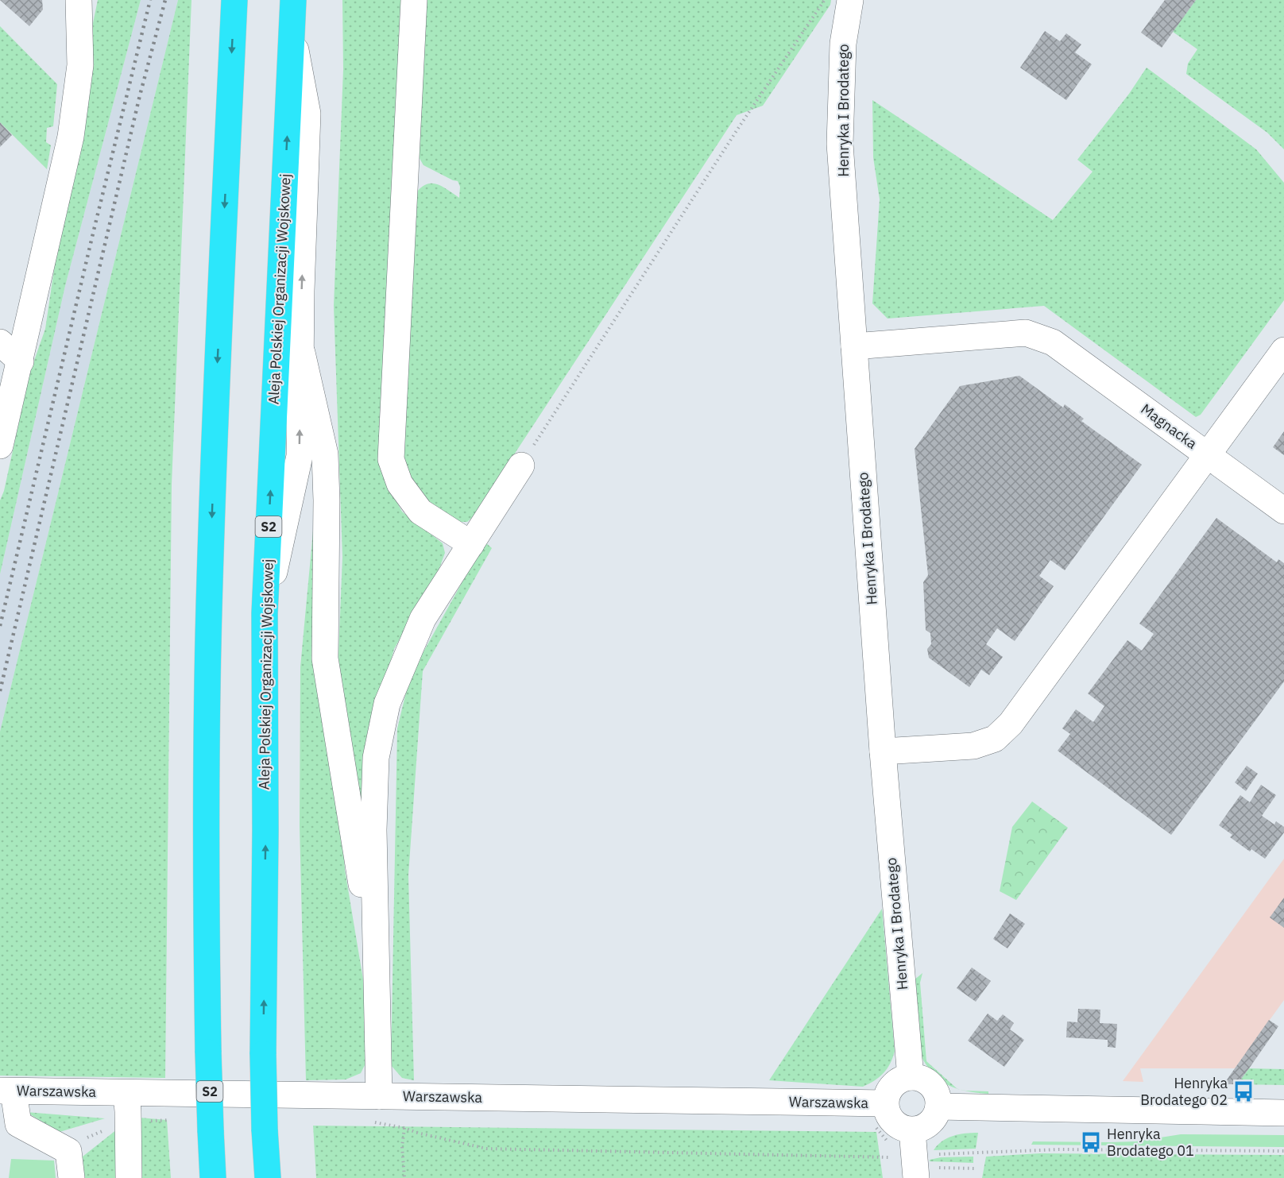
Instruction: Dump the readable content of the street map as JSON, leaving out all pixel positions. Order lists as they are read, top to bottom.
{
  "streets": {
    "highway": ["Aleja Polskiej Organizacji Wojskowej", "S2"],
    "street": ["Henryka I Brodatego", "Magnacka", "Warszawska"]
  },
  "crossings": [
    ["Henryka I Brodatego", "Magnacka"],
    ["Henryka I Brodatego", "Warszawska"]
  ],
  "places": {
    "bus stop": ["Henryka Brodatego 02", "Henryka Brodatego 01"]
  }
}
